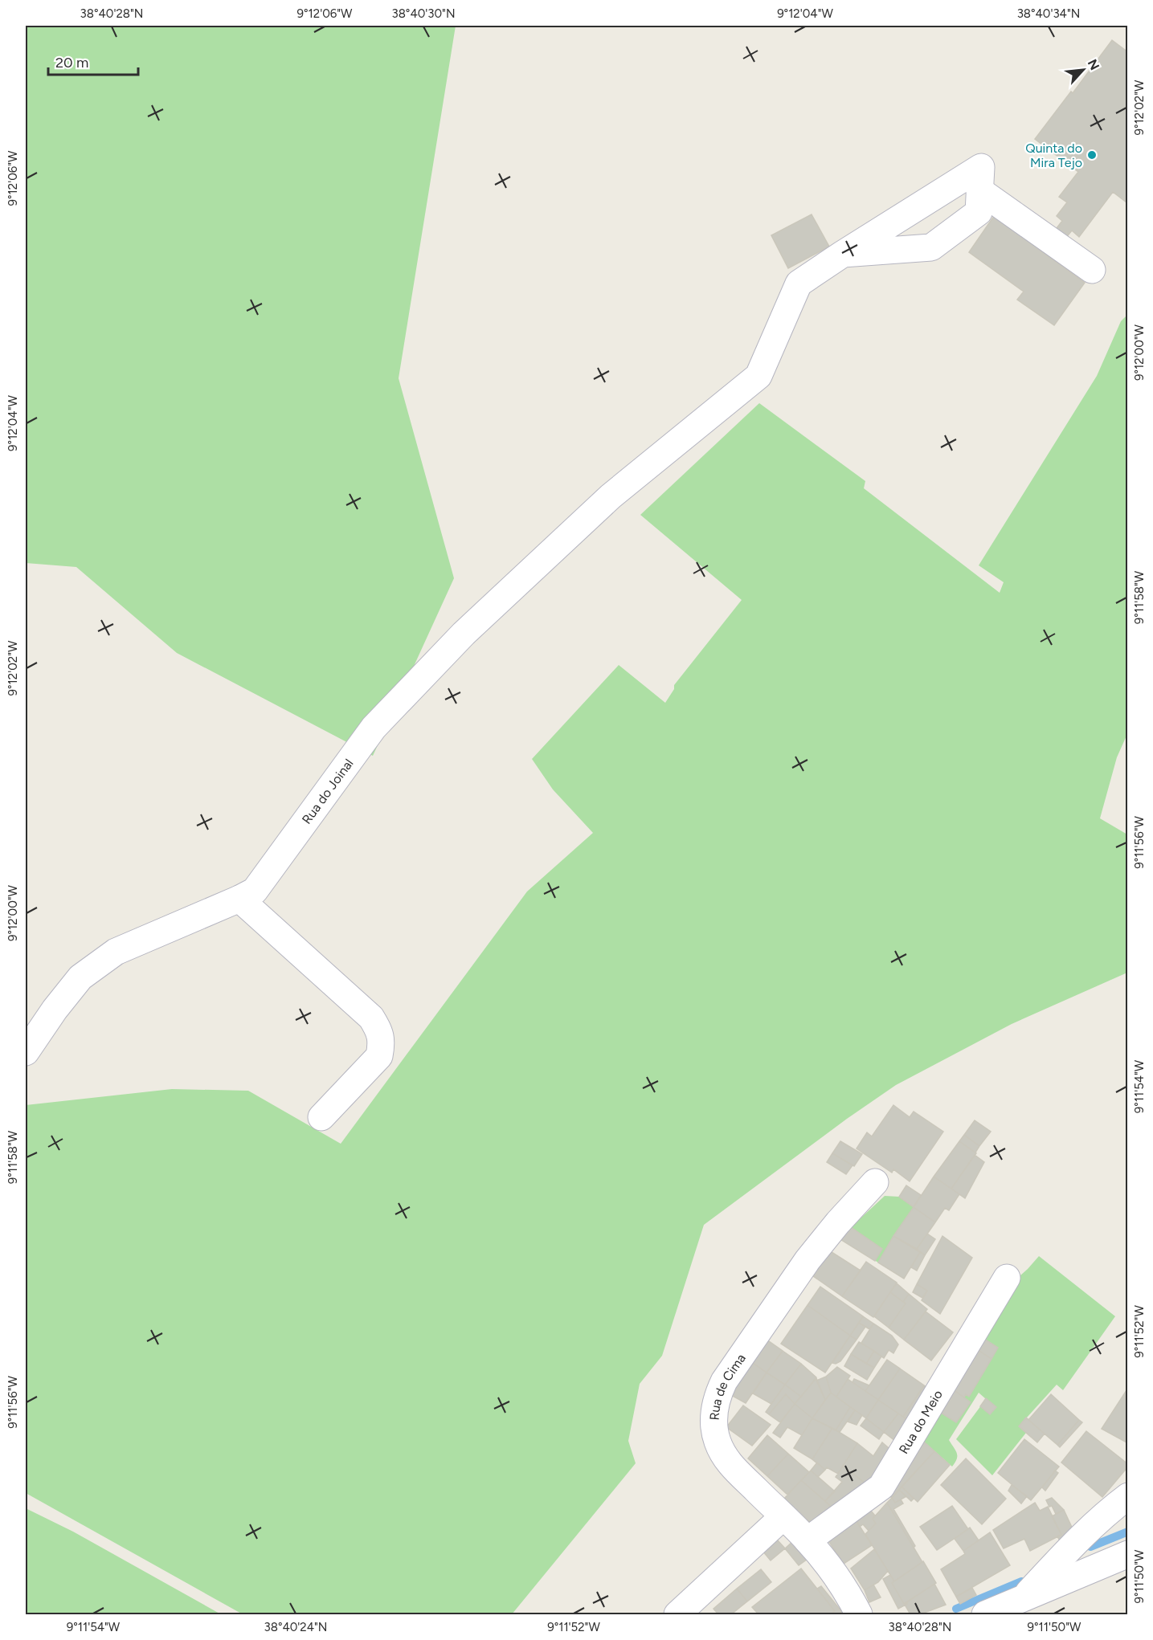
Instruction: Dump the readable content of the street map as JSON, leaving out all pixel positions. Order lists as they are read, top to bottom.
{
  "streets": {
    "street": ["Rua do Joinal", "Rua de Cima", "Rua do Meio"]
  },
  "crossings": [
    ["Rua de Cima", "Rua do Meio"]
  ],
  "places": ["Quinta do Mira Tejo"],
  "scale_bar": "20 m",
  "north": "top right",
  "coordinates": [
    "38°40'28\"N",
    "9°12'06\"W",
    "38°40'30\"N",
    "9°12'04\"W",
    "38°40'34\"N",
    "9°12'02\"W",
    "9°12'00\"W",
    "9°11'58\"W",
    "9°11'56\"W",
    "9°11'54\"W",
    "9°11'52\"W",
    "9°11'50\"W",
    "38°40'24\"N"
  ]
}
